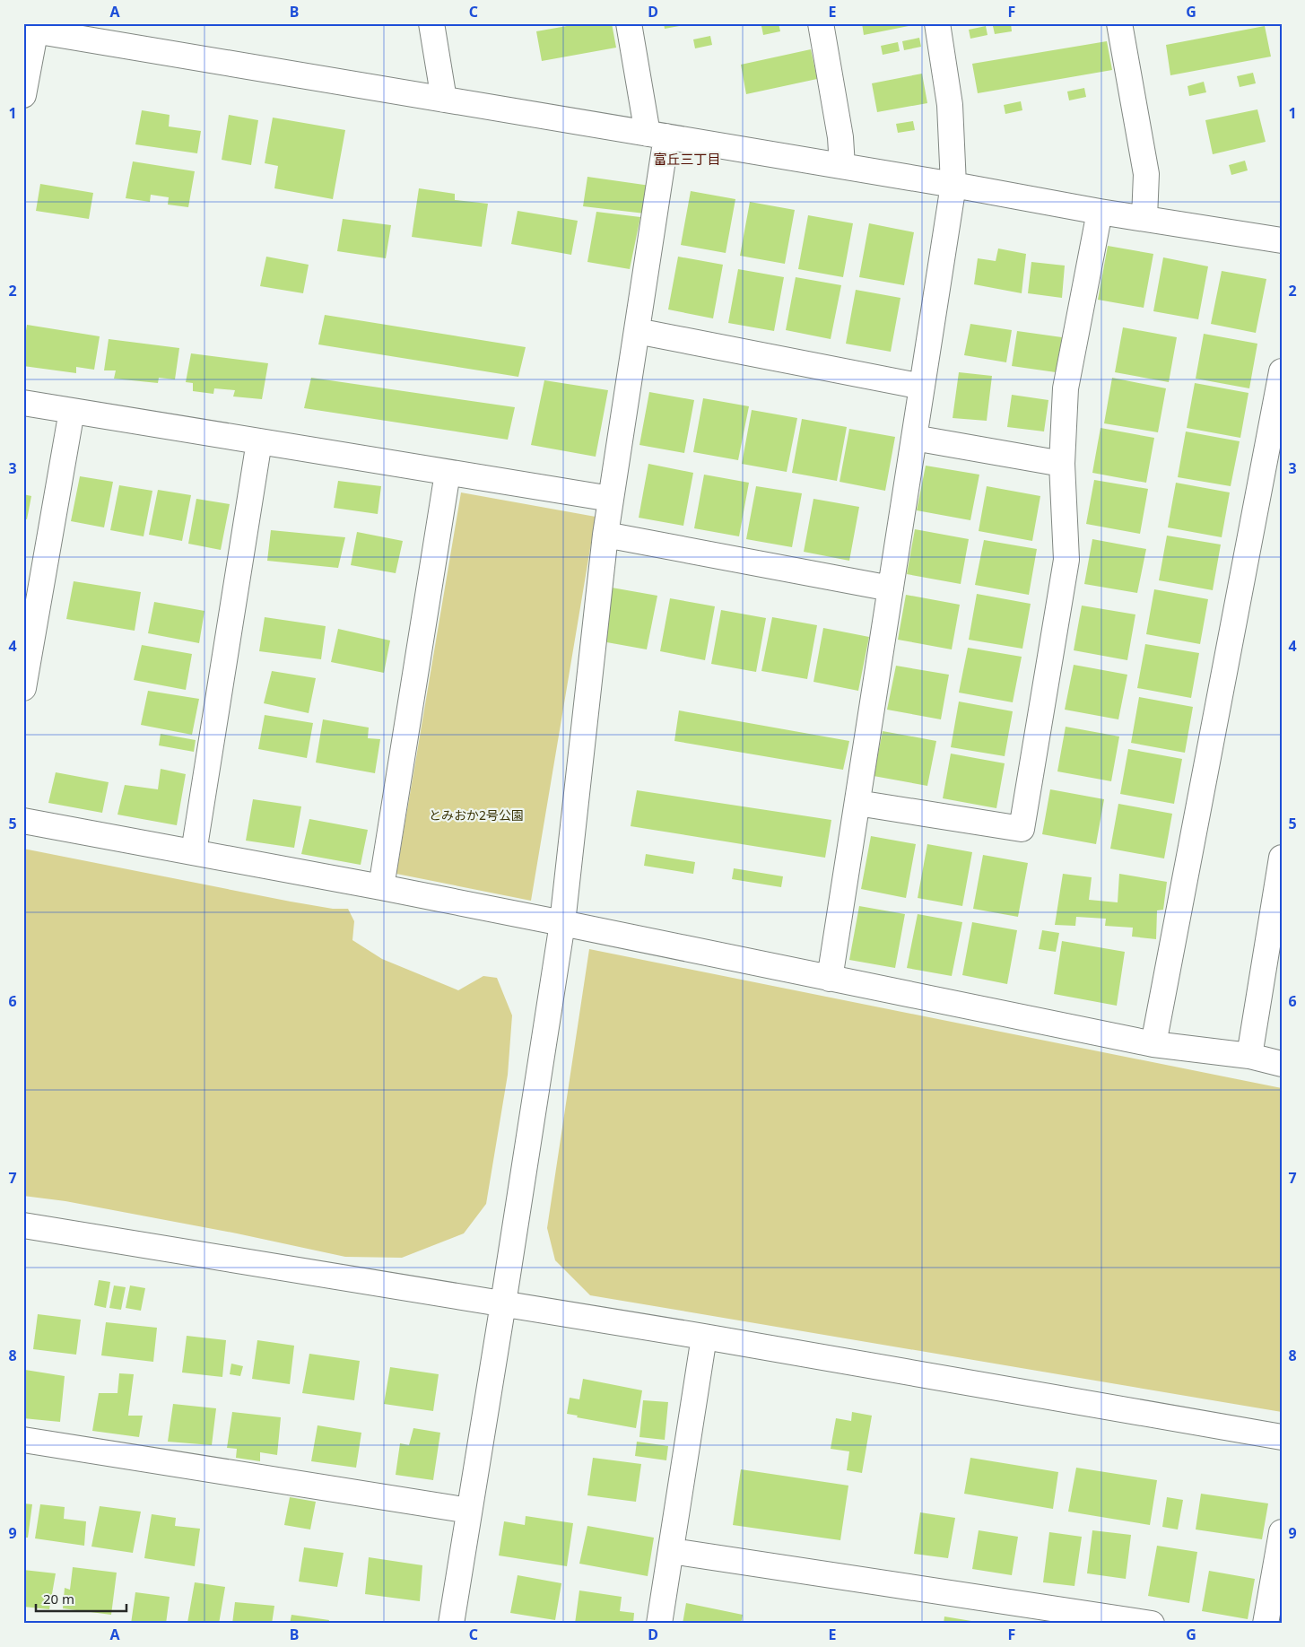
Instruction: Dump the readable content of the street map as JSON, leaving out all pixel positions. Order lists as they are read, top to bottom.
{
  "districts": ["富丘三丁目"],
  "parks": ["とみおか2号公園"],
  "scale_bar": "20 m",
  "grid": {
    "columns": [
      "A",
      "B",
      "C",
      "D",
      "E",
      "F",
      "G"
    ],
    "rows": [
      "1",
      "2",
      "3",
      "4",
      "5",
      "6",
      "7",
      "8",
      "9"
    ]
  }
}
